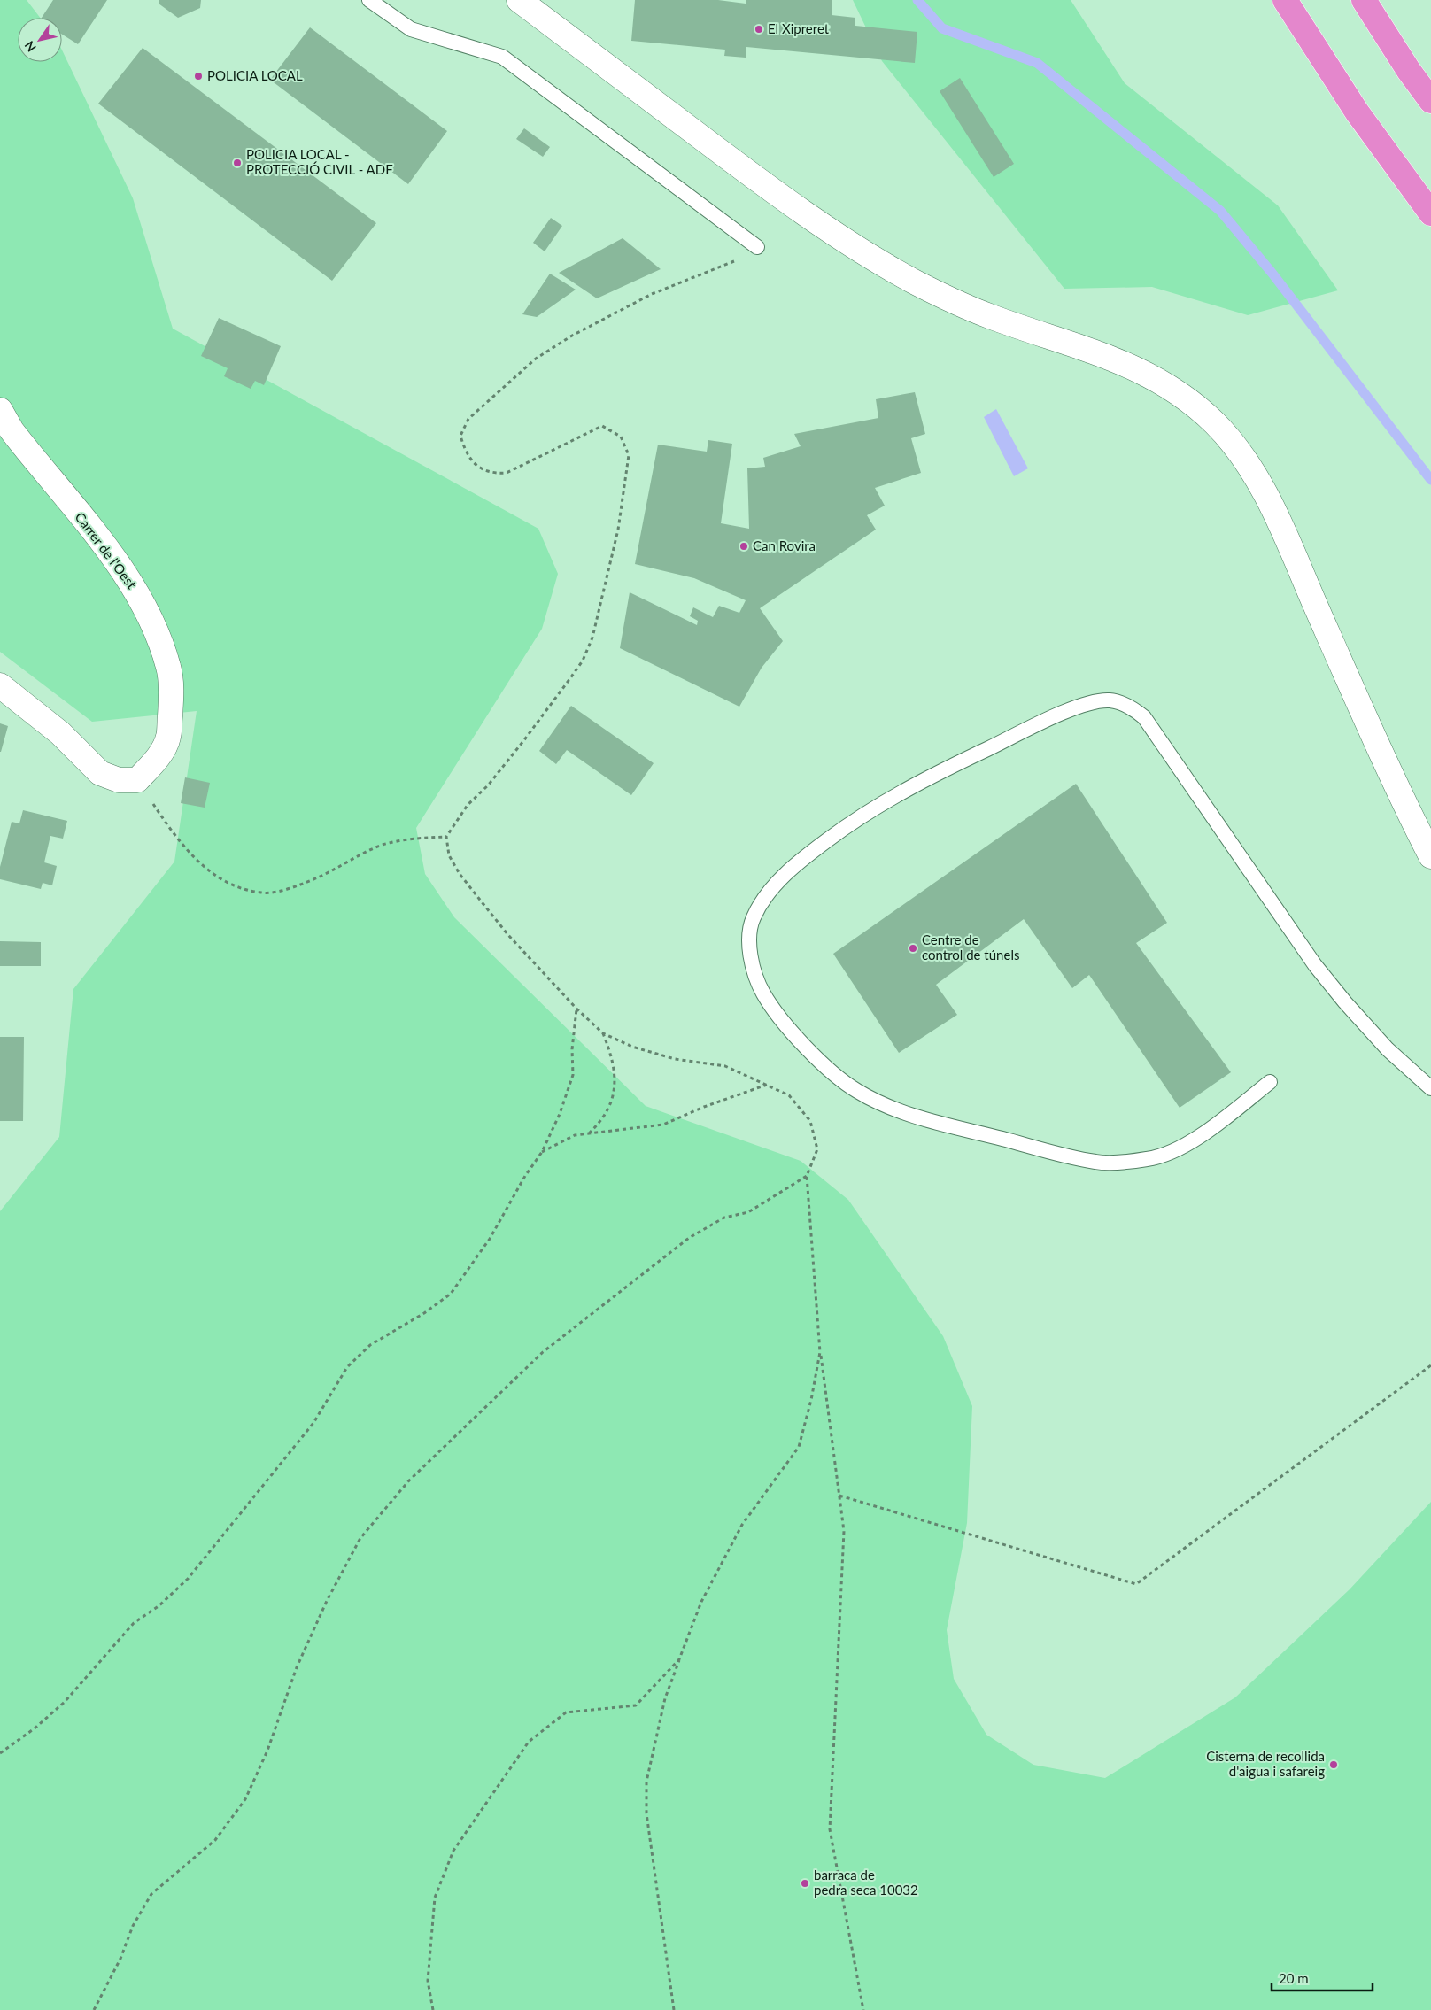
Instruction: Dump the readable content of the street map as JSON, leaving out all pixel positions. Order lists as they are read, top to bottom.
{
  "streets": {
    "street": ["Carrer de l'Oest"]
  },
  "places": [
    "El Xipreret",
    "POLICIA LOCAL",
    "POLICIA LOCAL - PROTECCIÓ CIVIL - ADF",
    "Can Rovira",
    "Centre de control de túnels",
    "Cisterna de recollida d'aigua i safareig",
    "barraca de pedra seca 10032"
  ],
  "scale_bar": "20 m",
  "north": "bottom left"
}
